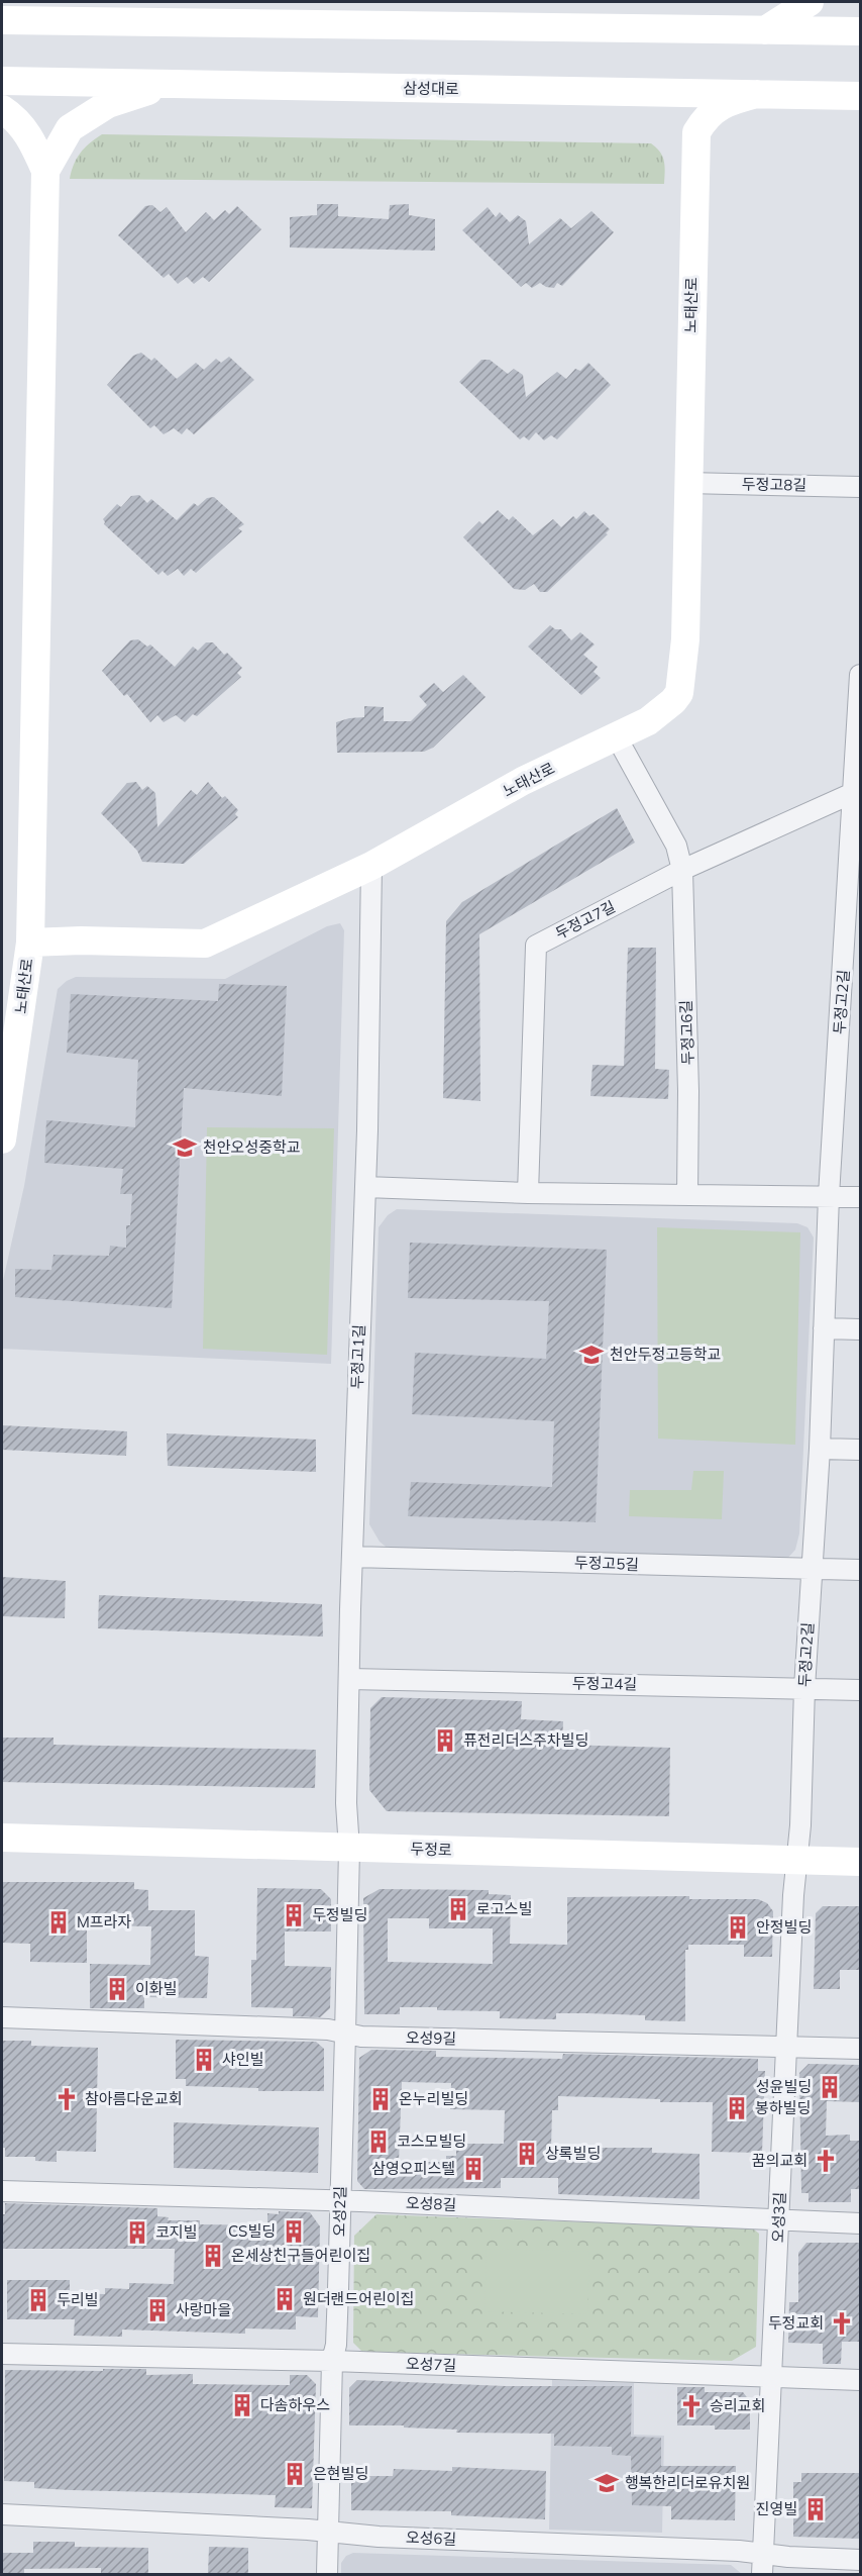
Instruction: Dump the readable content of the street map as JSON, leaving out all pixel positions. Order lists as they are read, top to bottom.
{
  "streets": {
    "street": [
      "삼성대로",
      "노태산로",
      "두정고8길",
      "두정고7길",
      "두정고2길",
      "두정고6길",
      "두정고1길",
      "두정고5길",
      "두정고4길",
      "두정로",
      "오성9길",
      "오성8길",
      "오성2길",
      "오성3길",
      "오성7길",
      "오성6길"
    ]
  },
  "crossings": [
    ["노태산로", "두정고8길"],
    ["노태산로", "두정고6길"],
    ["노태산로", "두정고1길"],
    ["두정고7길", "두정고2길"],
    ["두정고7길", "두정고6길"],
    ["두정고2길", "두정고5길"],
    ["두정고2길", "두정고4길"],
    ["두정고2길", "두정로"],
    ["두정고2길", "오성3길"],
    ["두정고1길", "두정고5길"],
    ["두정고1길", "두정고4길"],
    ["두정고1길", "두정로"],
    ["두정고1길", "오성2길"],
    ["두정로", "오성2길"],
    ["두정로", "오성3길"],
    ["오성9길", "오성2길"],
    ["오성9길", "오성3길"],
    ["오성8길", "오성2길"],
    ["오성8길", "오성3길"],
    ["오성2길", "오성7길"],
    ["오성2길", "오성6길"],
    ["오성3길", "오성7길"],
    ["오성3길", "오성6길"]
  ],
  "places": {
    "school or university": ["천안오성중학교", "천안두정고등학교", "행복한리더로유치원"],
    "building": [
      "퓨전리더스주차빌딩",
      "로고스빌",
      "두정빌딩",
      "M프라자",
      "안정빌딩",
      "이화빌",
      "샤인빌",
      "성윤빌딩",
      "온누리빌딩",
      "봉하빌딩",
      "코스모빌딩",
      "상록빌딩",
      "삼영오피스텔",
      "CS빌딩",
      "코지빌",
      "온세상친구들어린이집",
      "원더랜드어린이집",
      "두리빌",
      "사랑마을",
      "다솜하우스",
      "은현빌딩",
      "진영빌"
    ],
    "church": [
      "참아름다운교회",
      "꿈의교회",
      "두정교회",
      "승리교회"
    ]
  }
}
